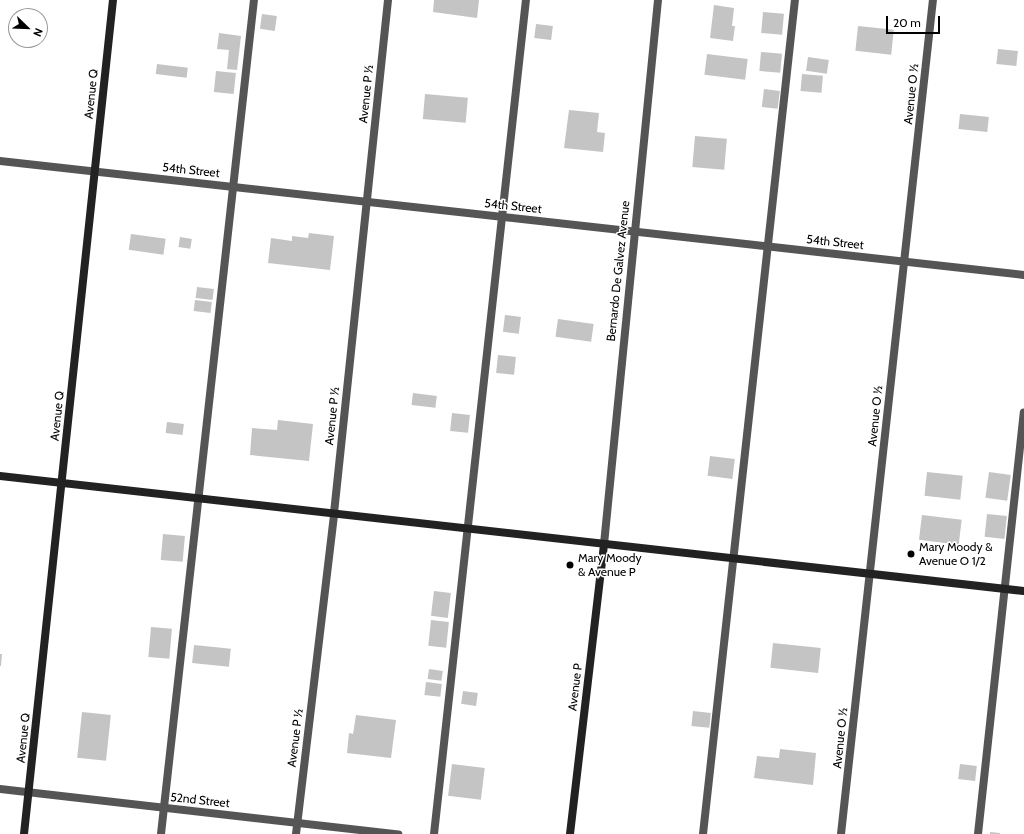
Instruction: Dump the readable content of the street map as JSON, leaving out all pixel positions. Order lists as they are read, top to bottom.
{
  "streets": {
    "main road": ["Avenue Q", "Avenue P"],
    "street": [
      "Avenue P ½",
      "Avenue O ½",
      "54th Street",
      "Bernardo De Galvez Avenue",
      "52nd Street"
    ]
  },
  "crossings": [
    ["Avenue Q", "54th Street"],
    ["Avenue Q", "52nd Street"],
    ["Avenue P ½", "54th Street"],
    ["Avenue P ½", "52nd Street"],
    ["Avenue O ½", "54th Street"],
    ["54th Street", "Bernardo De Galvez Avenue"],
    ["Bernardo De Galvez Avenue", "Avenue P"]
  ],
  "places": ["Mary Moody & Avenue O 1/2", "Mary Moody & Avenue P"],
  "scale_bar": "20 m",
  "north": "bottom right"
}
